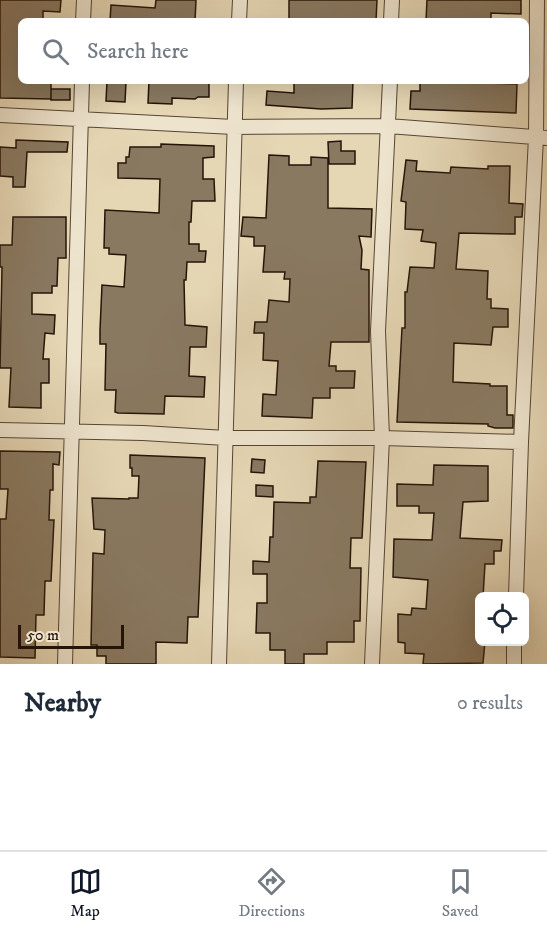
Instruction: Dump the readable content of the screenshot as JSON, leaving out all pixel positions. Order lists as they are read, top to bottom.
{
  "scale_bar": "50 m",
  "page": {
    "search": "Search here",
    "scale": "50 m",
    "heading": ["Nearby", "0 results"],
    "nav": ["Map", "Directions", "Saved"]
  }
}
